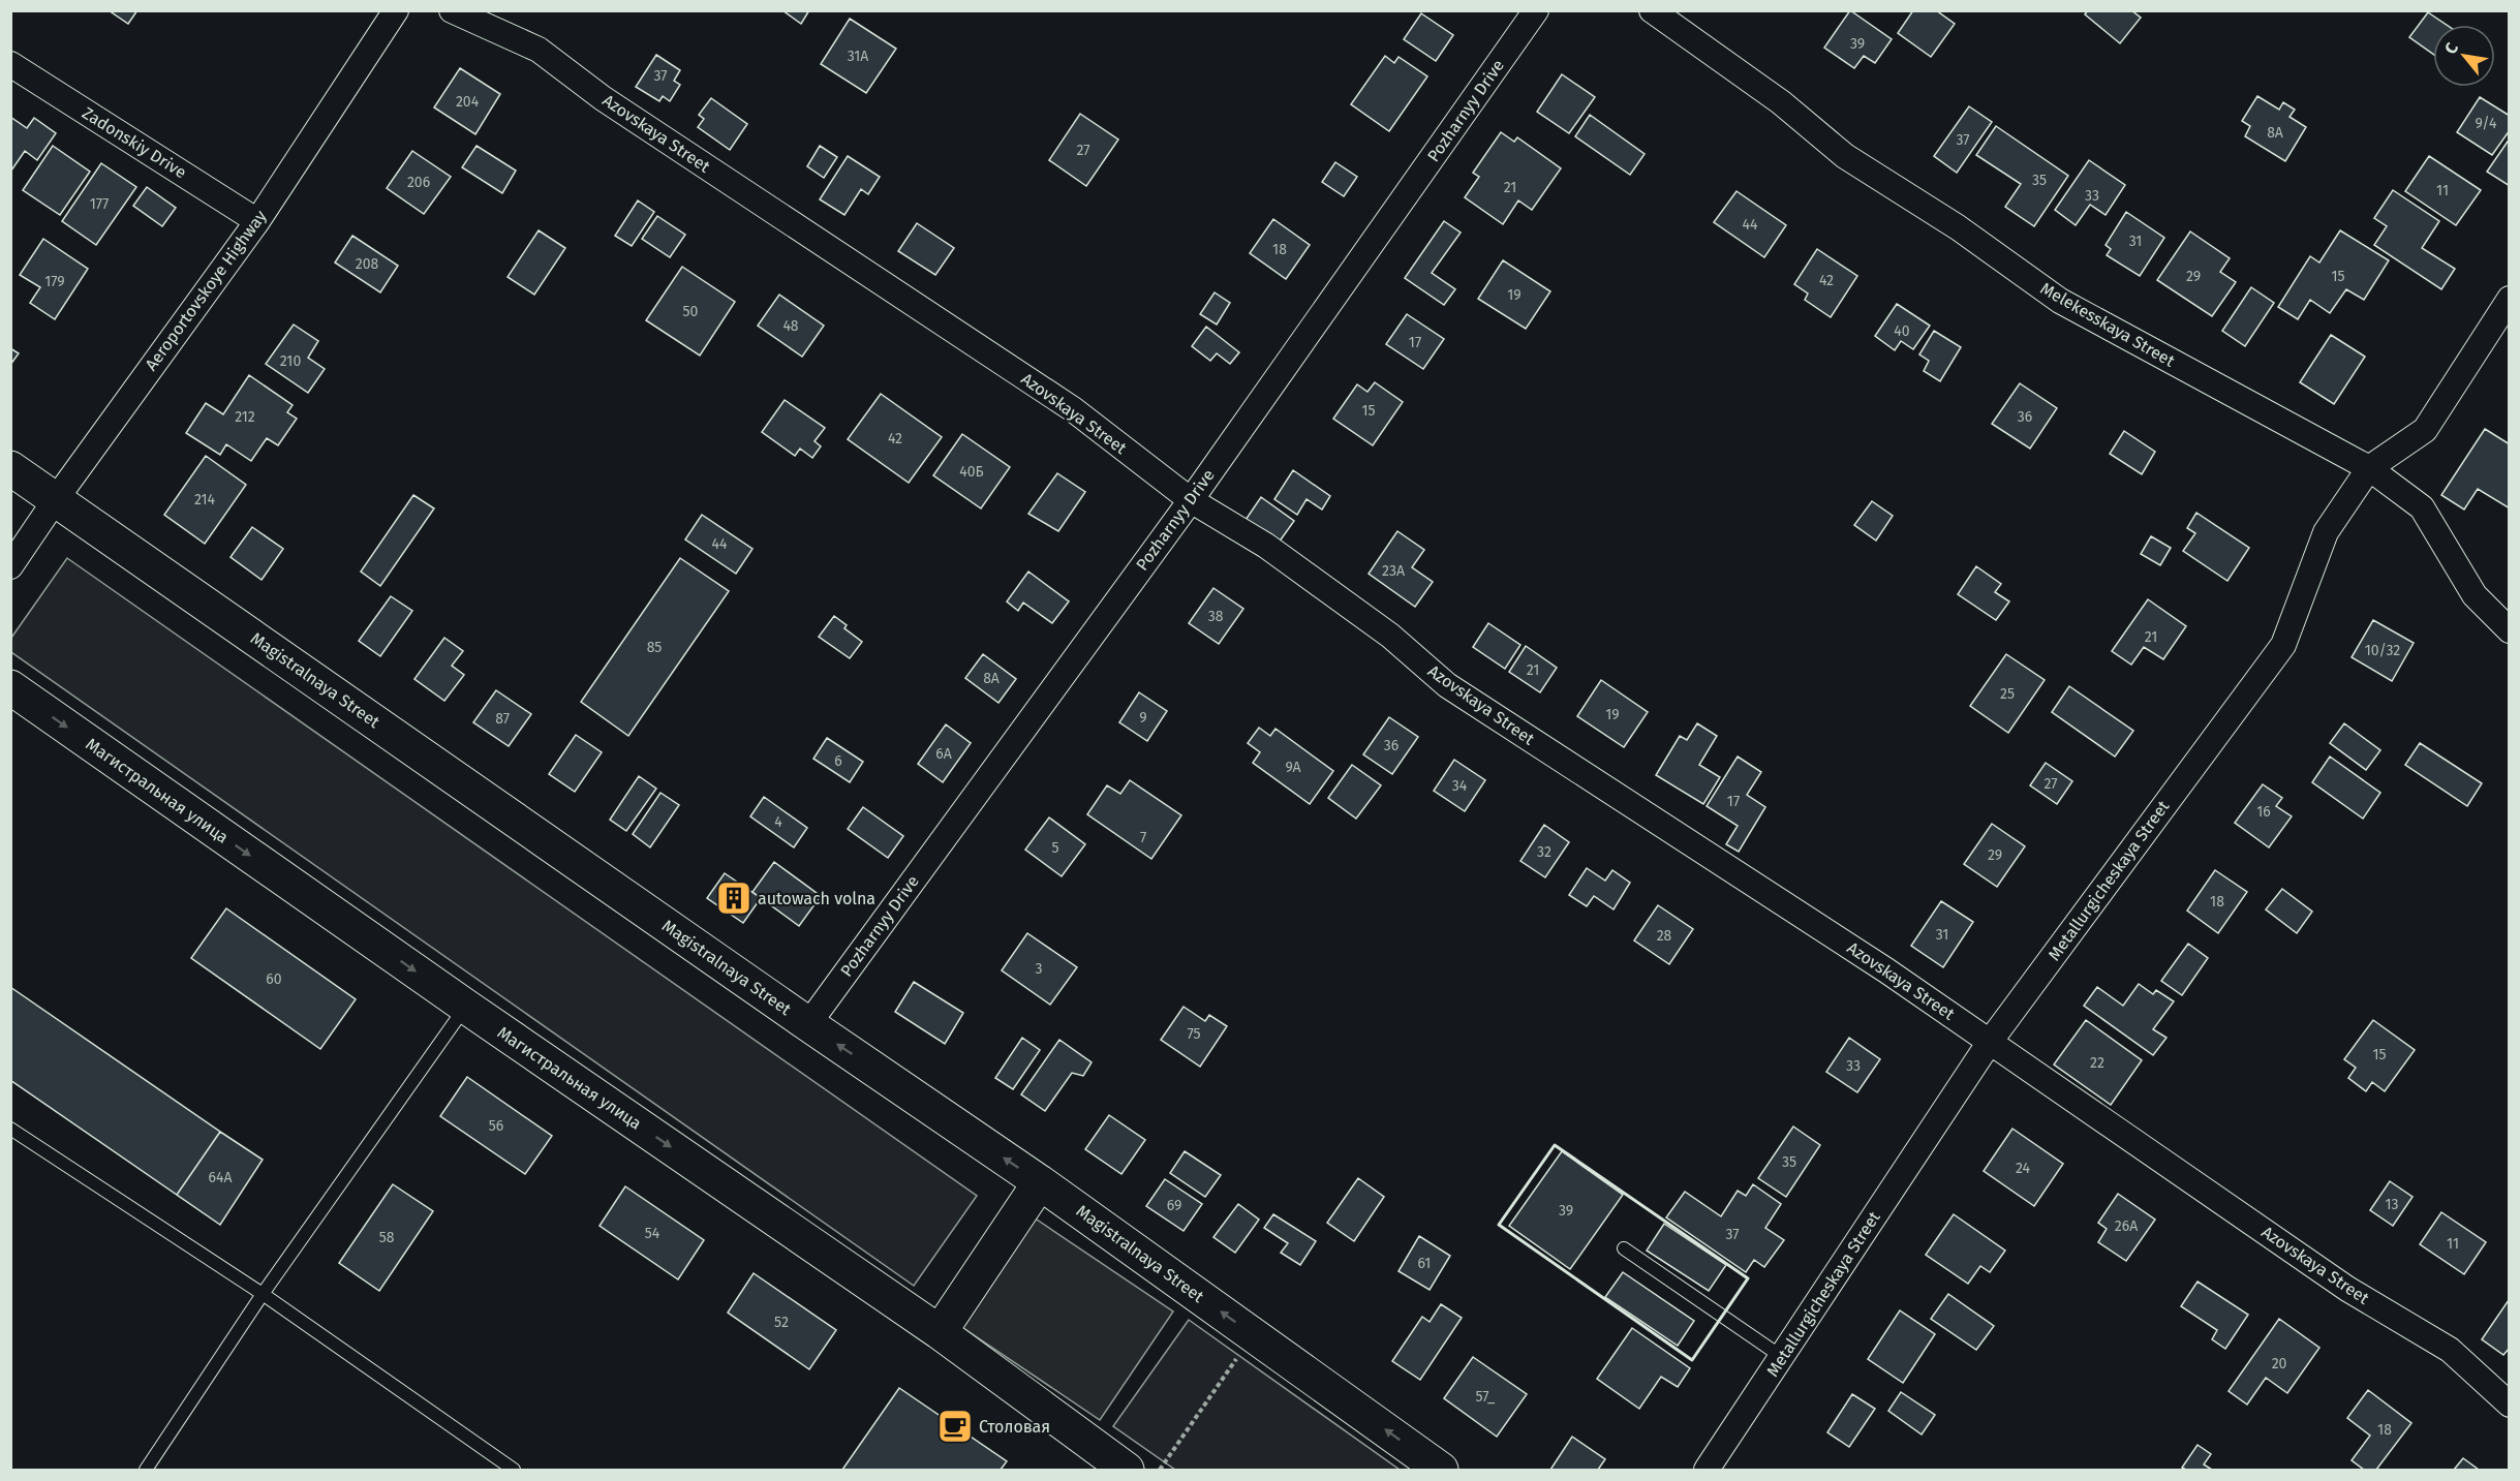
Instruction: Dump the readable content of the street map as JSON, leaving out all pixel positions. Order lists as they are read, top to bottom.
{
  "streets": {
    "main road": ["Magistralnaya Street", "Магистральная улица"],
    "street": [
      "Pozharnyy Drive",
      "Azovskaya Street",
      "Zadonskiy Drive",
      "Aeroportovskoye Highway",
      "Melekesskaya Street",
      "Metallurgicheskaya Street"
    ]
  },
  "crossings": [
    ["Pozharnyy Drive", "Azovskaya Street"],
    ["Pozharnyy Drive", "Magistralnaya Street"],
    ["Azovskaya Street", "Metallurgicheskaya Street"],
    ["Zadonskiy Drive", "Aeroportovskoye Highway"],
    ["Aeroportovskoye Highway", "Magistralnaya Street"],
    ["Melekesskaya Street", "Metallurgicheskaya Street"]
  ],
  "one_way": ["Magistralnaya Street", "Магистральная улица"],
  "places": {
    "building": ["autowach volna"],
    "cafe": ["Столовая"]
  },
  "house_numbers": [
    "39",
    "31А",
    "37",
    "204",
    "9/4",
    "8А",
    "37",
    "27",
    "35",
    "206",
    "21",
    "11",
    "33",
    "177",
    "44",
    "31",
    "18",
    "208",
    "29",
    "15",
    "42",
    "179",
    "19",
    "50",
    "48",
    "40",
    "17",
    "210",
    "15",
    "212",
    "36",
    "42",
    "40Б",
    "214",
    "44",
    "23А",
    "38",
    "21",
    "85",
    "10/32",
    "21",
    "8А",
    "25",
    "19",
    "9",
    "87",
    "36",
    "6А",
    "6",
    "9А",
    "27",
    "34",
    "17",
    "16",
    "4",
    "7",
    "5",
    "32",
    "29",
    "18",
    "31",
    "28",
    "3",
    "60",
    "75",
    "15",
    "22",
    "33",
    "56",
    "35",
    "24",
    "64А",
    "13",
    "69",
    "39",
    "26А",
    "54",
    "37",
    "58",
    "11",
    "61",
    "52",
    "20",
    "57_",
    "18"
  ],
  "north": "top left"
}
